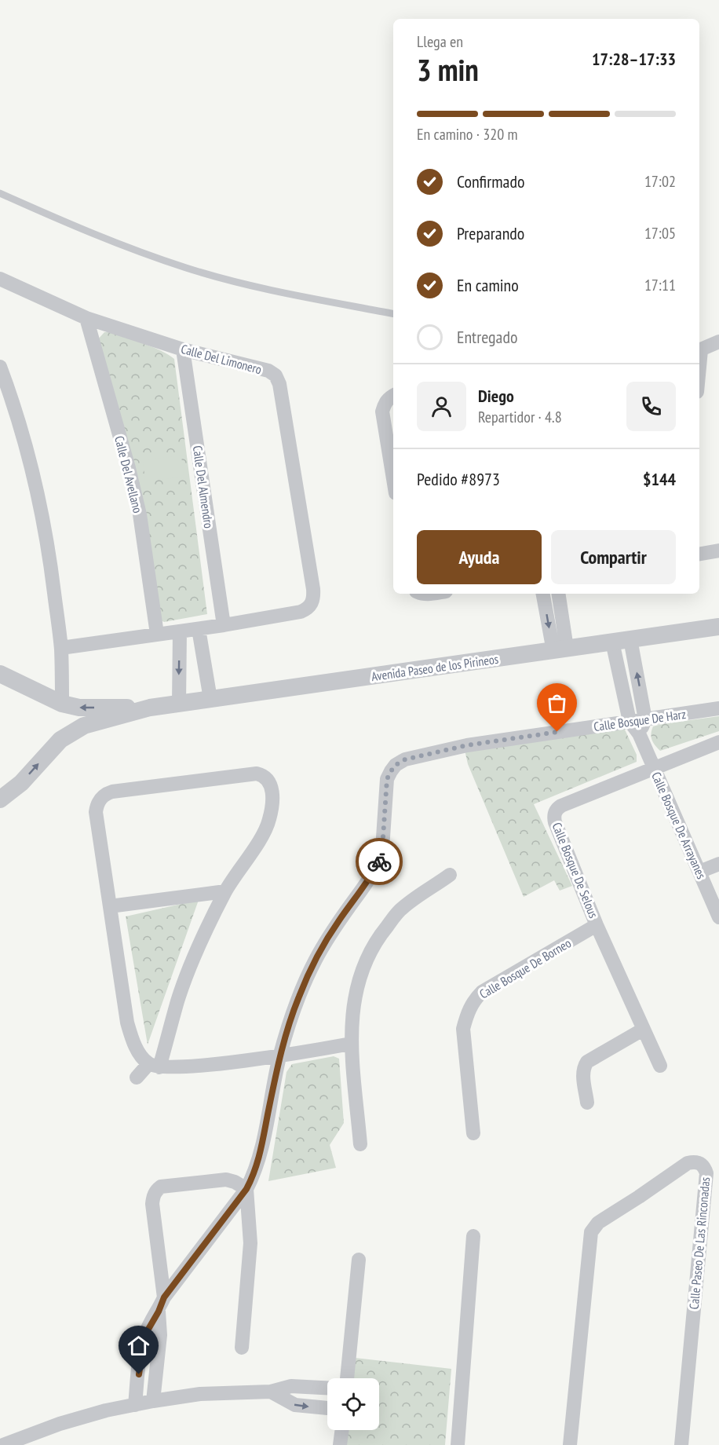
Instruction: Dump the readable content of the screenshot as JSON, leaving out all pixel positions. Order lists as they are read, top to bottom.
{
  "streets": {
    "street": [
      "Calle Del Limonero",
      "Calle Del Avellano",
      "Calle Del Almendro",
      "Avenida Paseo de los Pirineos",
      "Calle Bosque De Harz",
      "Calle Bosque De Arrayanes",
      "Calle Bosque De Selous",
      "Calle Bosque De Borneo",
      "Calle Paseo De Las Rinconadas"
    ]
  },
  "crossings": [
    ["Calle Del Limonero", "Calle Del Avellano"],
    ["Calle Del Limonero", "Calle Del Almendro"],
    ["Avenida Paseo de los Pirineos", "Calle Bosque De Arrayanes"],
    ["Calle Bosque De Harz", "Calle Bosque De Arrayanes"],
    ["Calle Bosque De Arrayanes", "Calle Bosque De Selous"],
    ["Calle Bosque De Selous", "Calle Bosque De Borneo"]
  ],
  "page": {
    "heading": ["3 min", "Llega en", "17:28–17:33"],
    "panel": [
      "Diego",
      "Repartidor · 4.8",
      "Pedido #8973",
      "$144"
    ],
    "bar": "En camino · 320 m",
    "list": [
      ["Confirmado", "17:02"],
      ["Preparando", "17:05"],
      ["En camino", "17:11"],
      "Entregado"
    ],
    "buttons": ["Ayuda", "Compartir"]
  }
}
